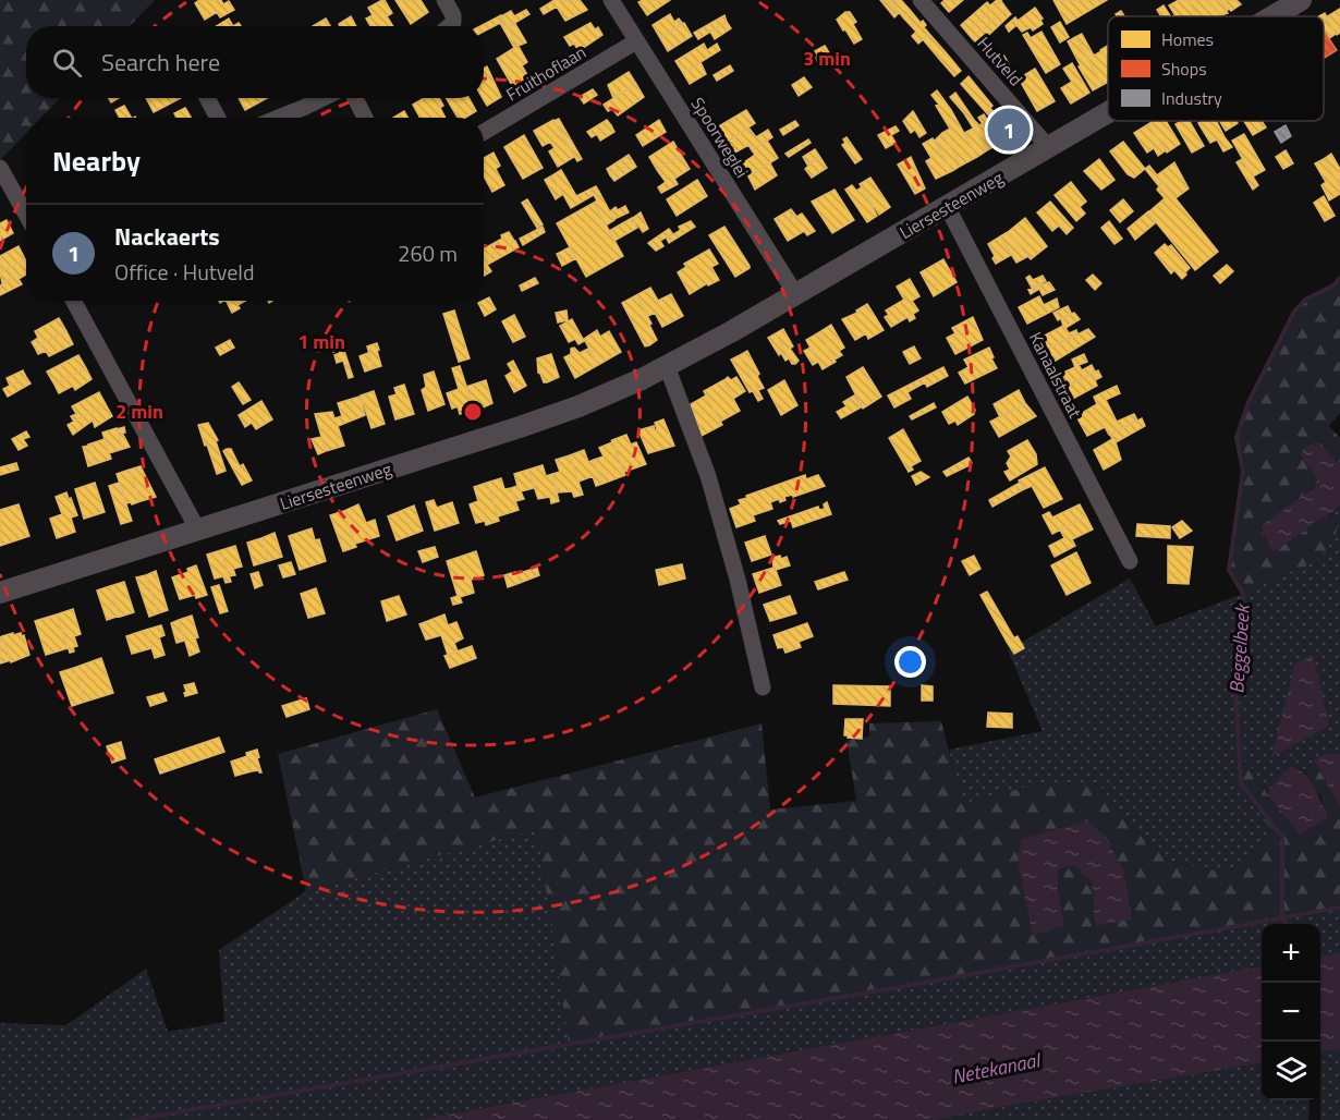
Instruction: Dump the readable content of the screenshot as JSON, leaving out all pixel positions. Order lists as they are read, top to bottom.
{
  "streets": {
    "main road": ["Liersesteenweg"],
    "street": [
      "Hutveld",
      "Fruithoflaan",
      "Spoorweglei",
      "Kanaalstraat"
    ]
  },
  "crossings": [
    ["Hutveld", "Liersesteenweg"],
    ["Fruithoflaan", "Spoorweglei"],
    ["Spoorweglei", "Liersesteenweg"],
    ["Liersesteenweg", "Kanaalstraat"]
  ],
  "water": ["Beggelbeek", "Netekanaal"],
  "legend": ["Homes", "Shops", "Industry"],
  "page": {
    "search": "Search here",
    "pins": "1",
    "heading": "Nearby",
    "list": [
      {
        "mark": "1",
        "name": "Nackaerts",
        "note": "Office · Hutveld",
        "value": "260 m"
      }
    ],
    "map_buttons": ["+", "−"]
  },
  "rings": ["3 min", "1 min", "2 min"]
}
